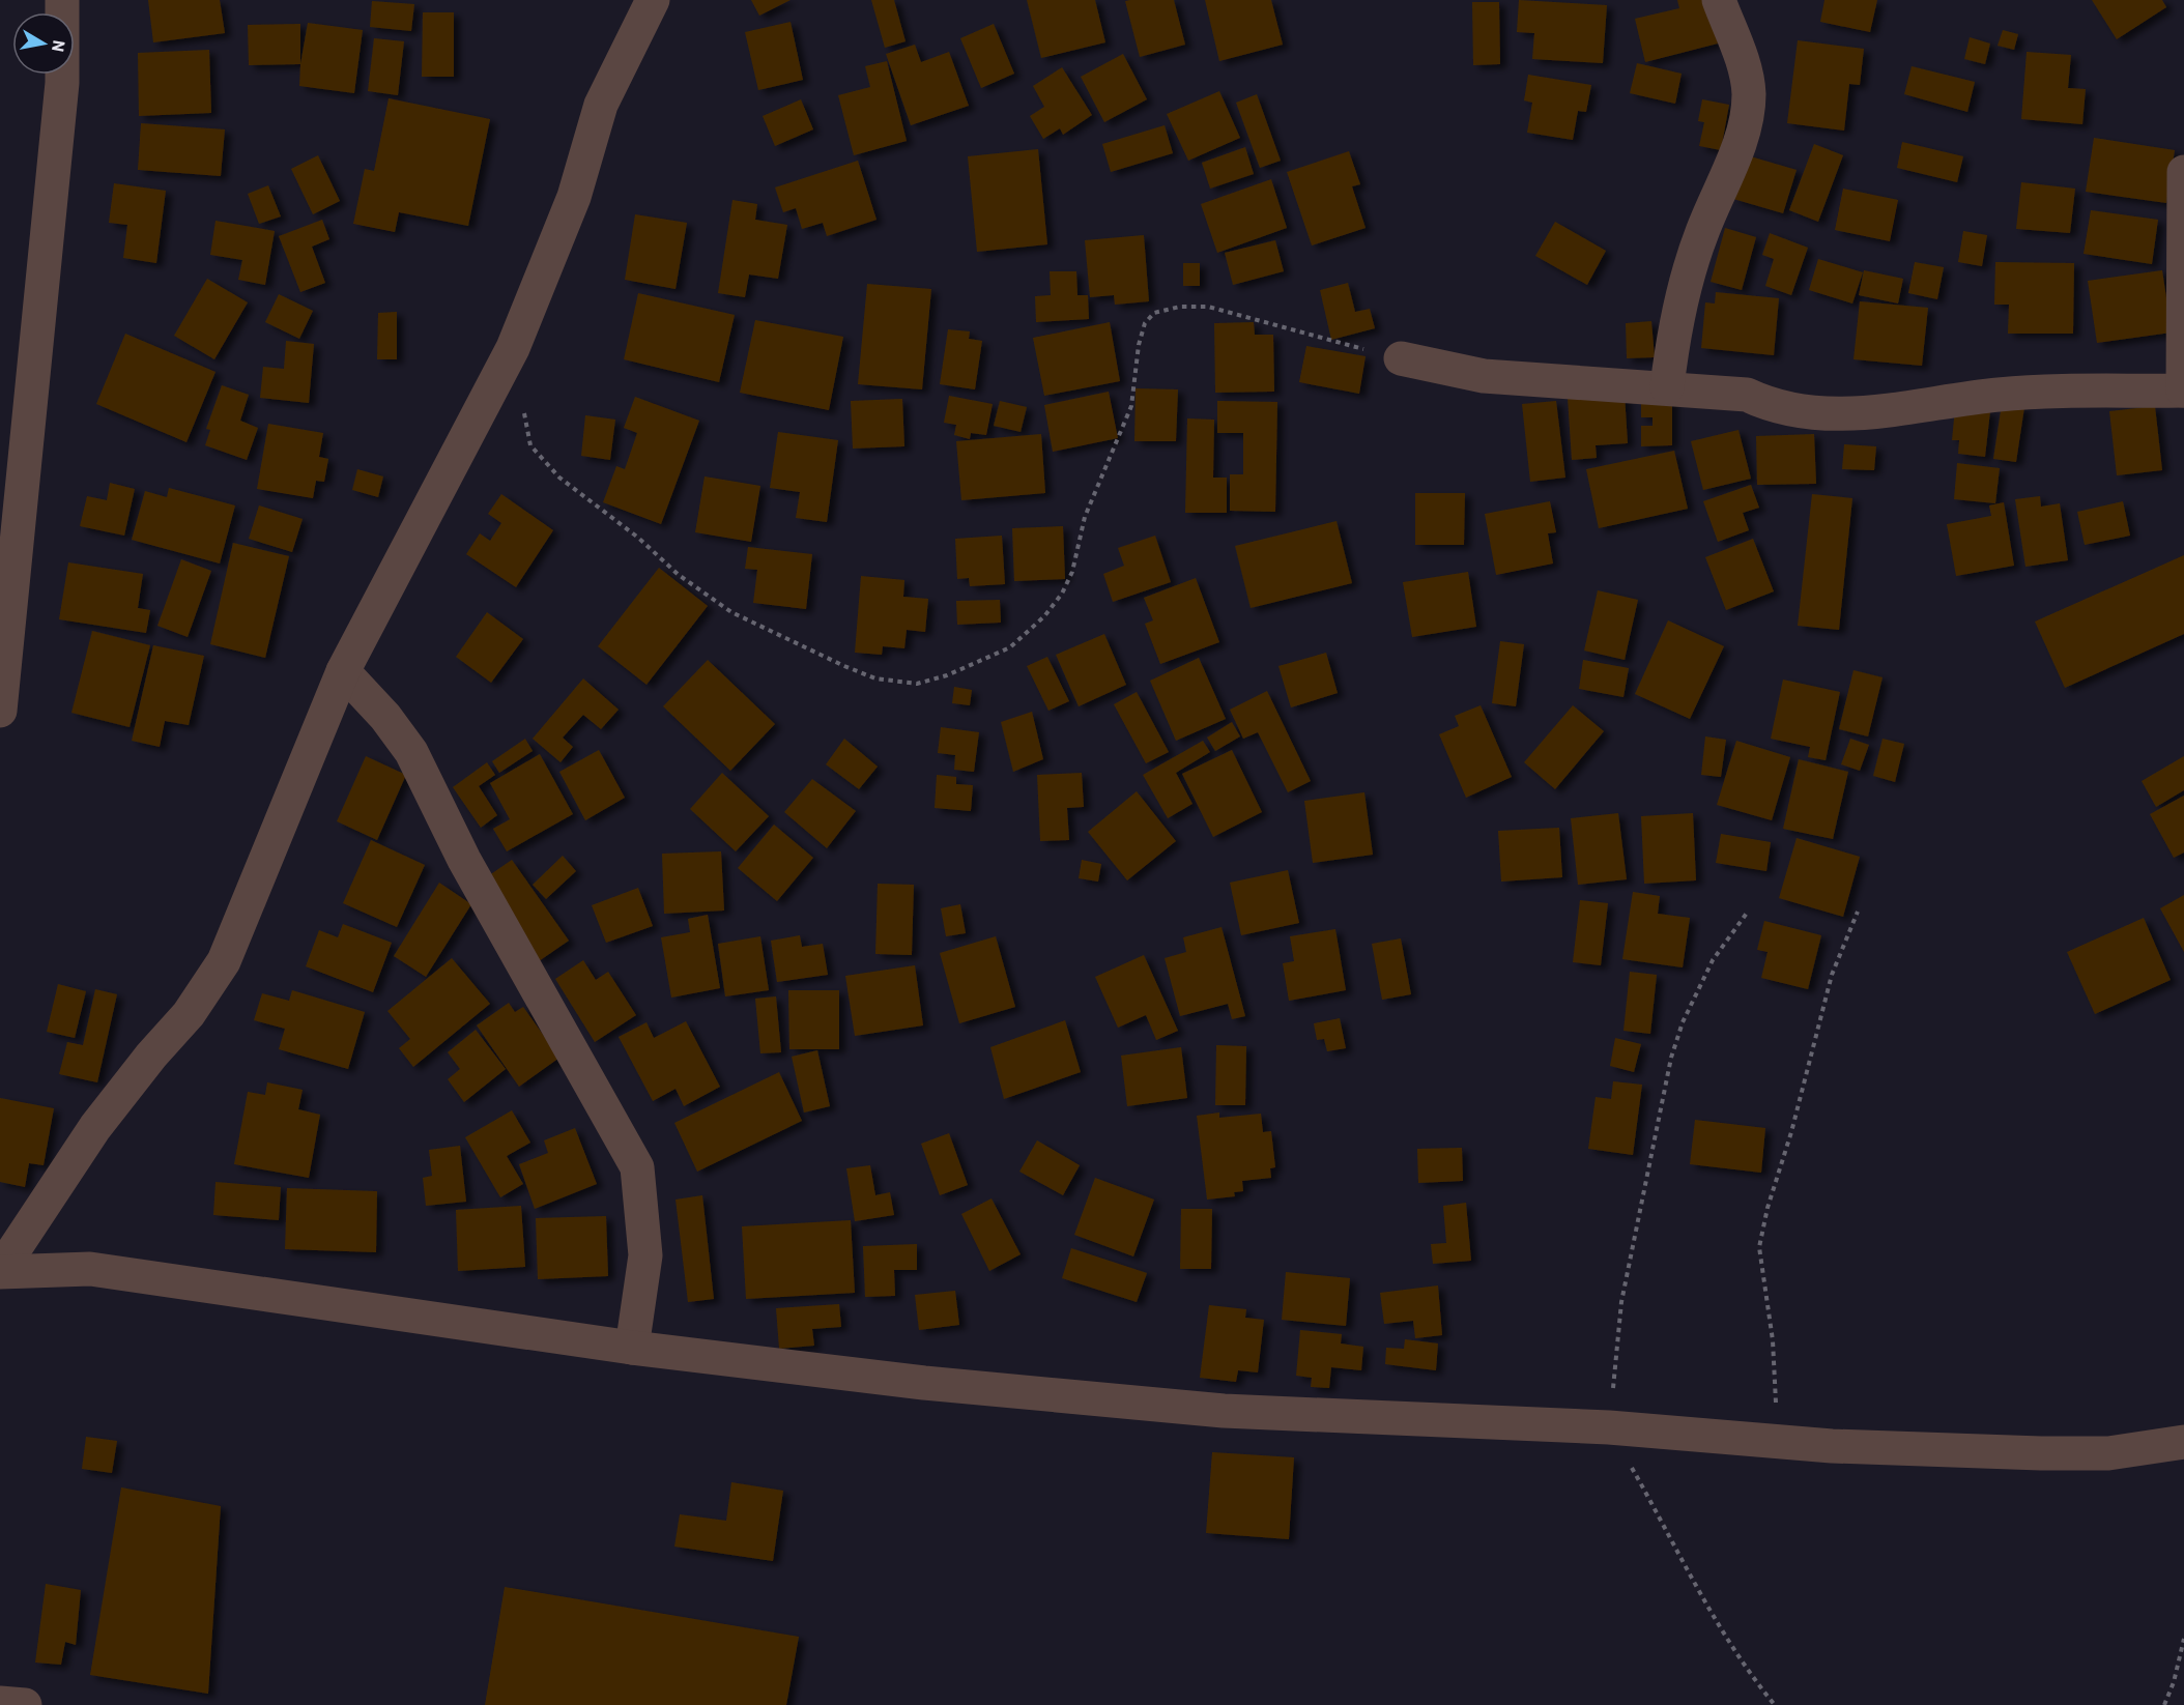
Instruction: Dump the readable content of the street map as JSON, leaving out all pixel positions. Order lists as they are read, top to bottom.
{
  "north": "right"
}
